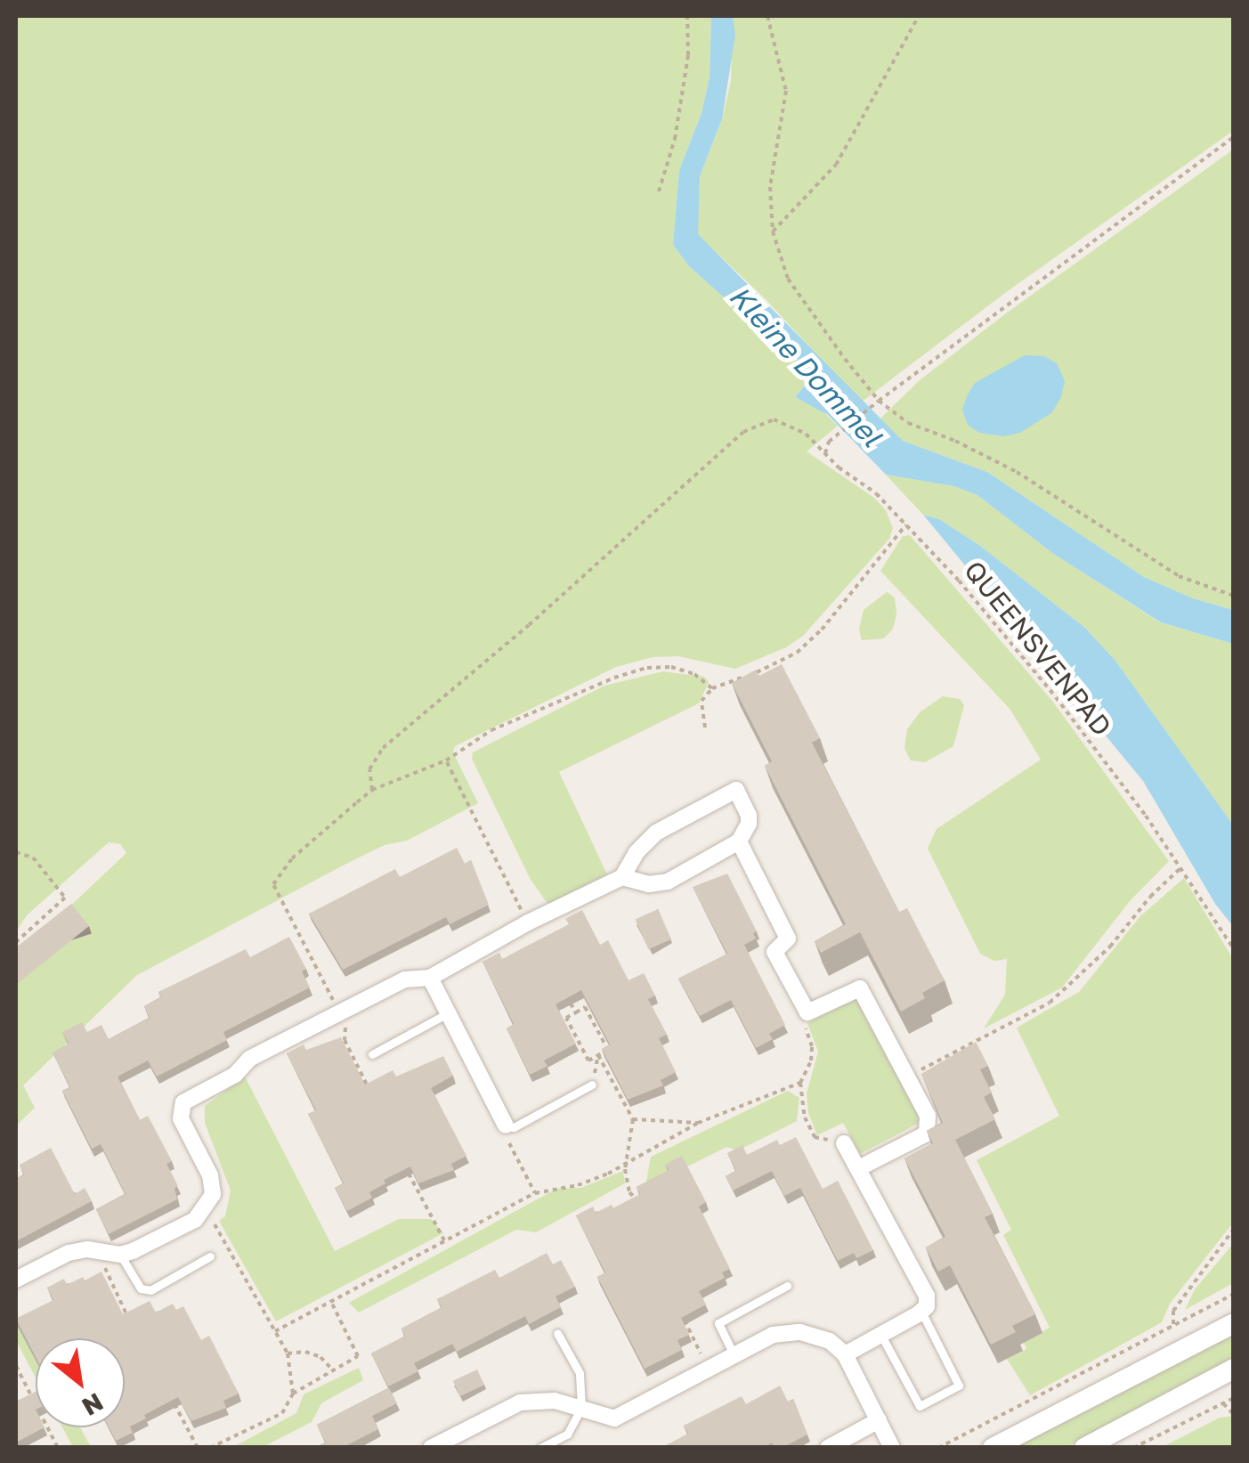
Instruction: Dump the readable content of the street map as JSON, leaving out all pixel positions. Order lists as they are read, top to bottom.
{
  "streets": {
    "path": ["QUEENSVENPAD"]
  },
  "water": ["Kleine Dommel"],
  "north": "bottom right"
}
